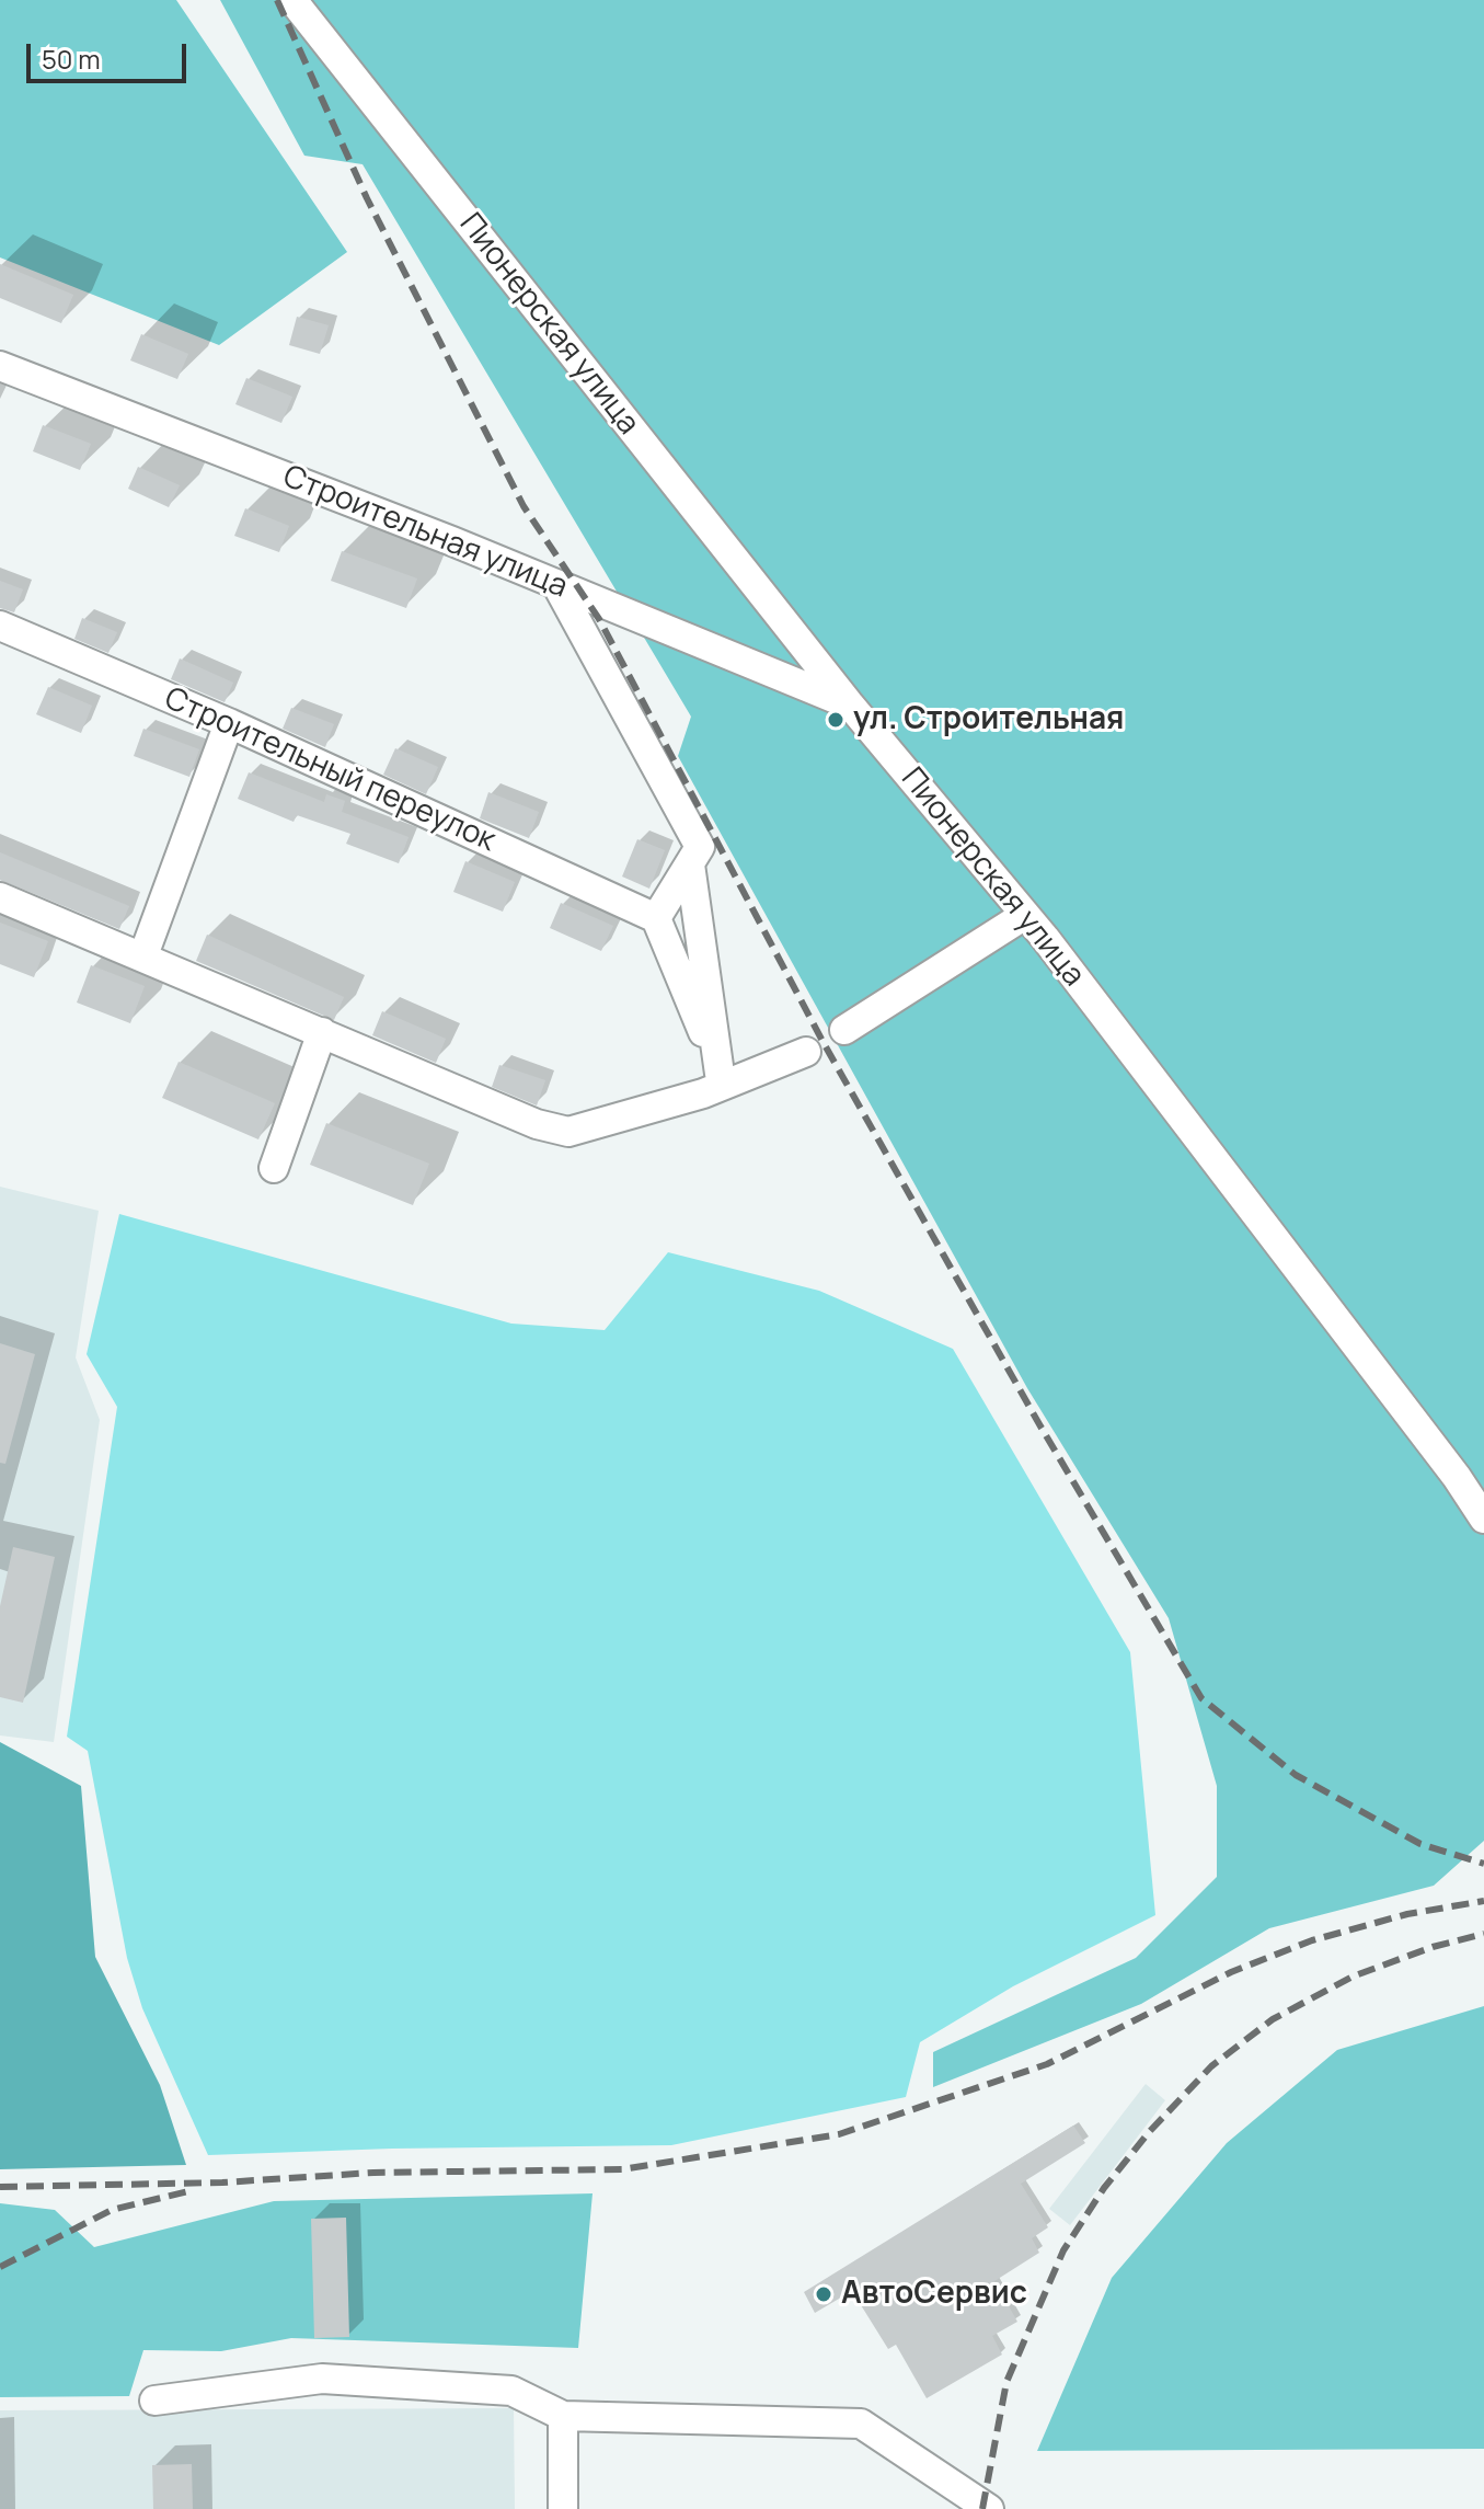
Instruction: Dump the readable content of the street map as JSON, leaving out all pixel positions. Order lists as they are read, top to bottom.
{
  "streets": {
    "street": ["Пионерская улица", "Строительная улица", "Строительный переулок"]
  },
  "crossings": [
    ["Пионерская улица", "Строительная улица"]
  ],
  "places": ["ул. Строительная", "АвтоСервис"],
  "scale_bar": "50 m"
}
